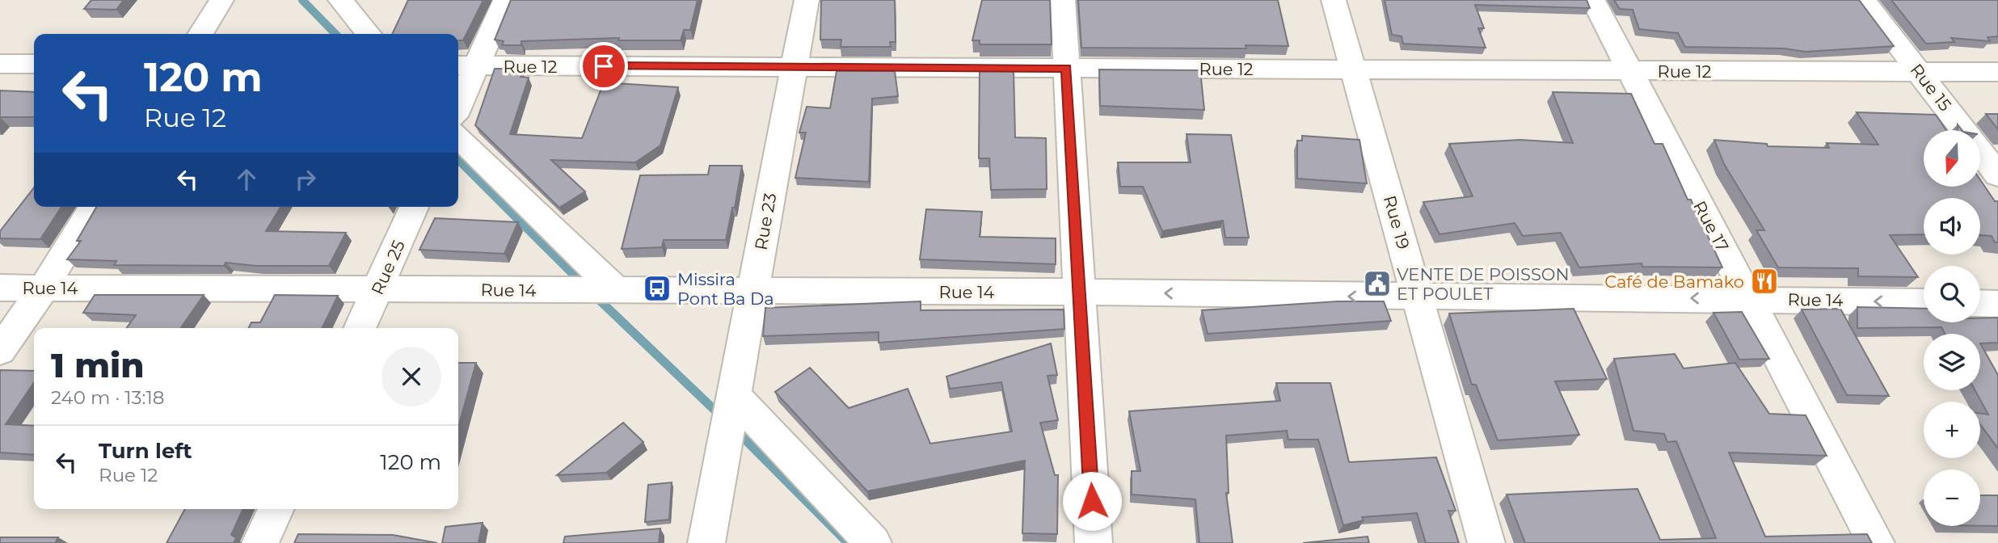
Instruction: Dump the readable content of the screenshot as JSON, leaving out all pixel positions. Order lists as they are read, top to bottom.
{
  "streets": {
    "street": [
      "Rue 12",
      "Rue 15",
      "Rue 23",
      "Rue 19",
      "Rue 17",
      "Rue 25",
      "Rue 14"
    ]
  },
  "crossings": [
    ["Rue 12", "Rue 15"],
    ["Rue 12", "Rue 23"],
    ["Rue 12", "Rue 19"],
    ["Rue 12", "Rue 17"],
    ["Rue 23", "Rue 14"],
    ["Rue 19", "Rue 14"],
    ["Rue 17", "Rue 14"],
    ["Rue 25", "Rue 14"]
  ],
  "one_way": ["Rue 14"],
  "places": {
    "restaurant": ["Café de Bamako"],
    "public building": ["VENTE DE POISSON ET POULET"],
    "bus stop": ["Missira Pont Ba Da"]
  },
  "north": "bottom",
  "page": {
    "turn": ["120 m", "Rue 12"],
    "map_buttons": ["+", "−"],
    "heading": ["1 min", "240 m · 13:18"],
    "list": [
      {
        "name": "Turn left",
        "note": "Rue 12",
        "value": "120 m"
      }
    ]
  }
}
